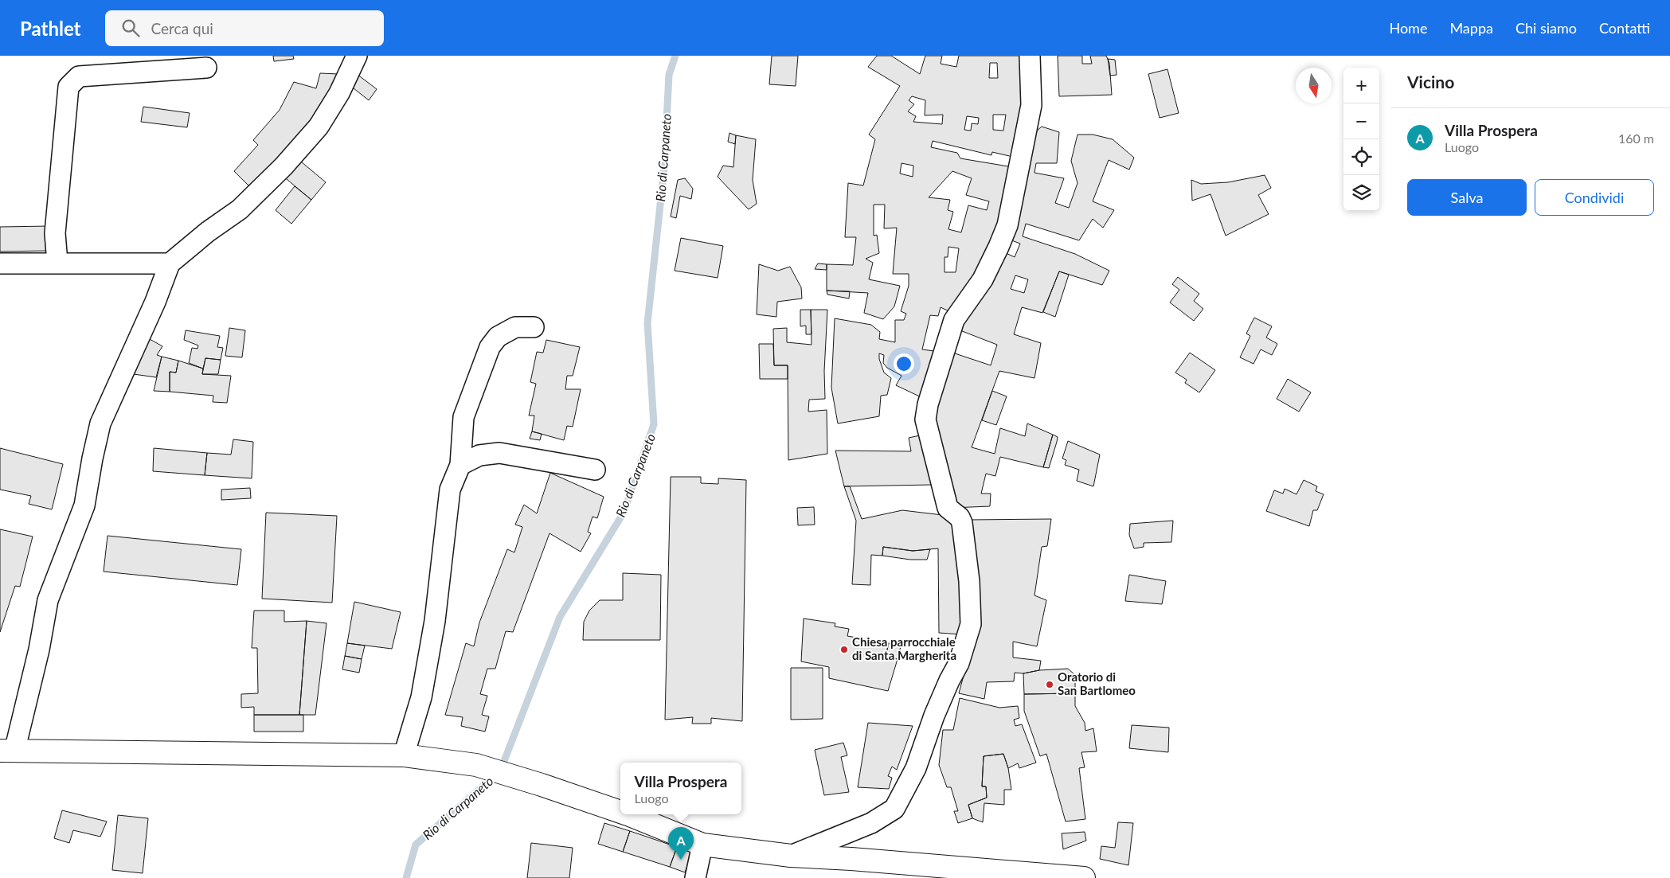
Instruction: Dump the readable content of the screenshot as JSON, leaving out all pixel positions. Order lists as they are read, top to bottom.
{
  "water": ["Rio di Carpaneto"],
  "places": ["Chiesa parrocchiale di Santa Margherita", "Oratorio di San Bartlomeo"],
  "north": "bottom",
  "page": {
    "header": "Pathlet",
    "search": "Cerca qui",
    "nav": [
      "Home",
      "Mappa",
      "Chi siamo",
      "Contatti"
    ],
    "heading": "Vicino",
    "map_buttons": ["+", "−"],
    "list": [
      {
        "mark": "A",
        "name": "Villa Prospera",
        "note": "Luogo",
        "value": "160 m"
      }
    ],
    "buttons": ["Salva", "Condividi"],
    "popup": ["Villa Prospera", "Luogo"],
    "pins": "A"
  }
}
